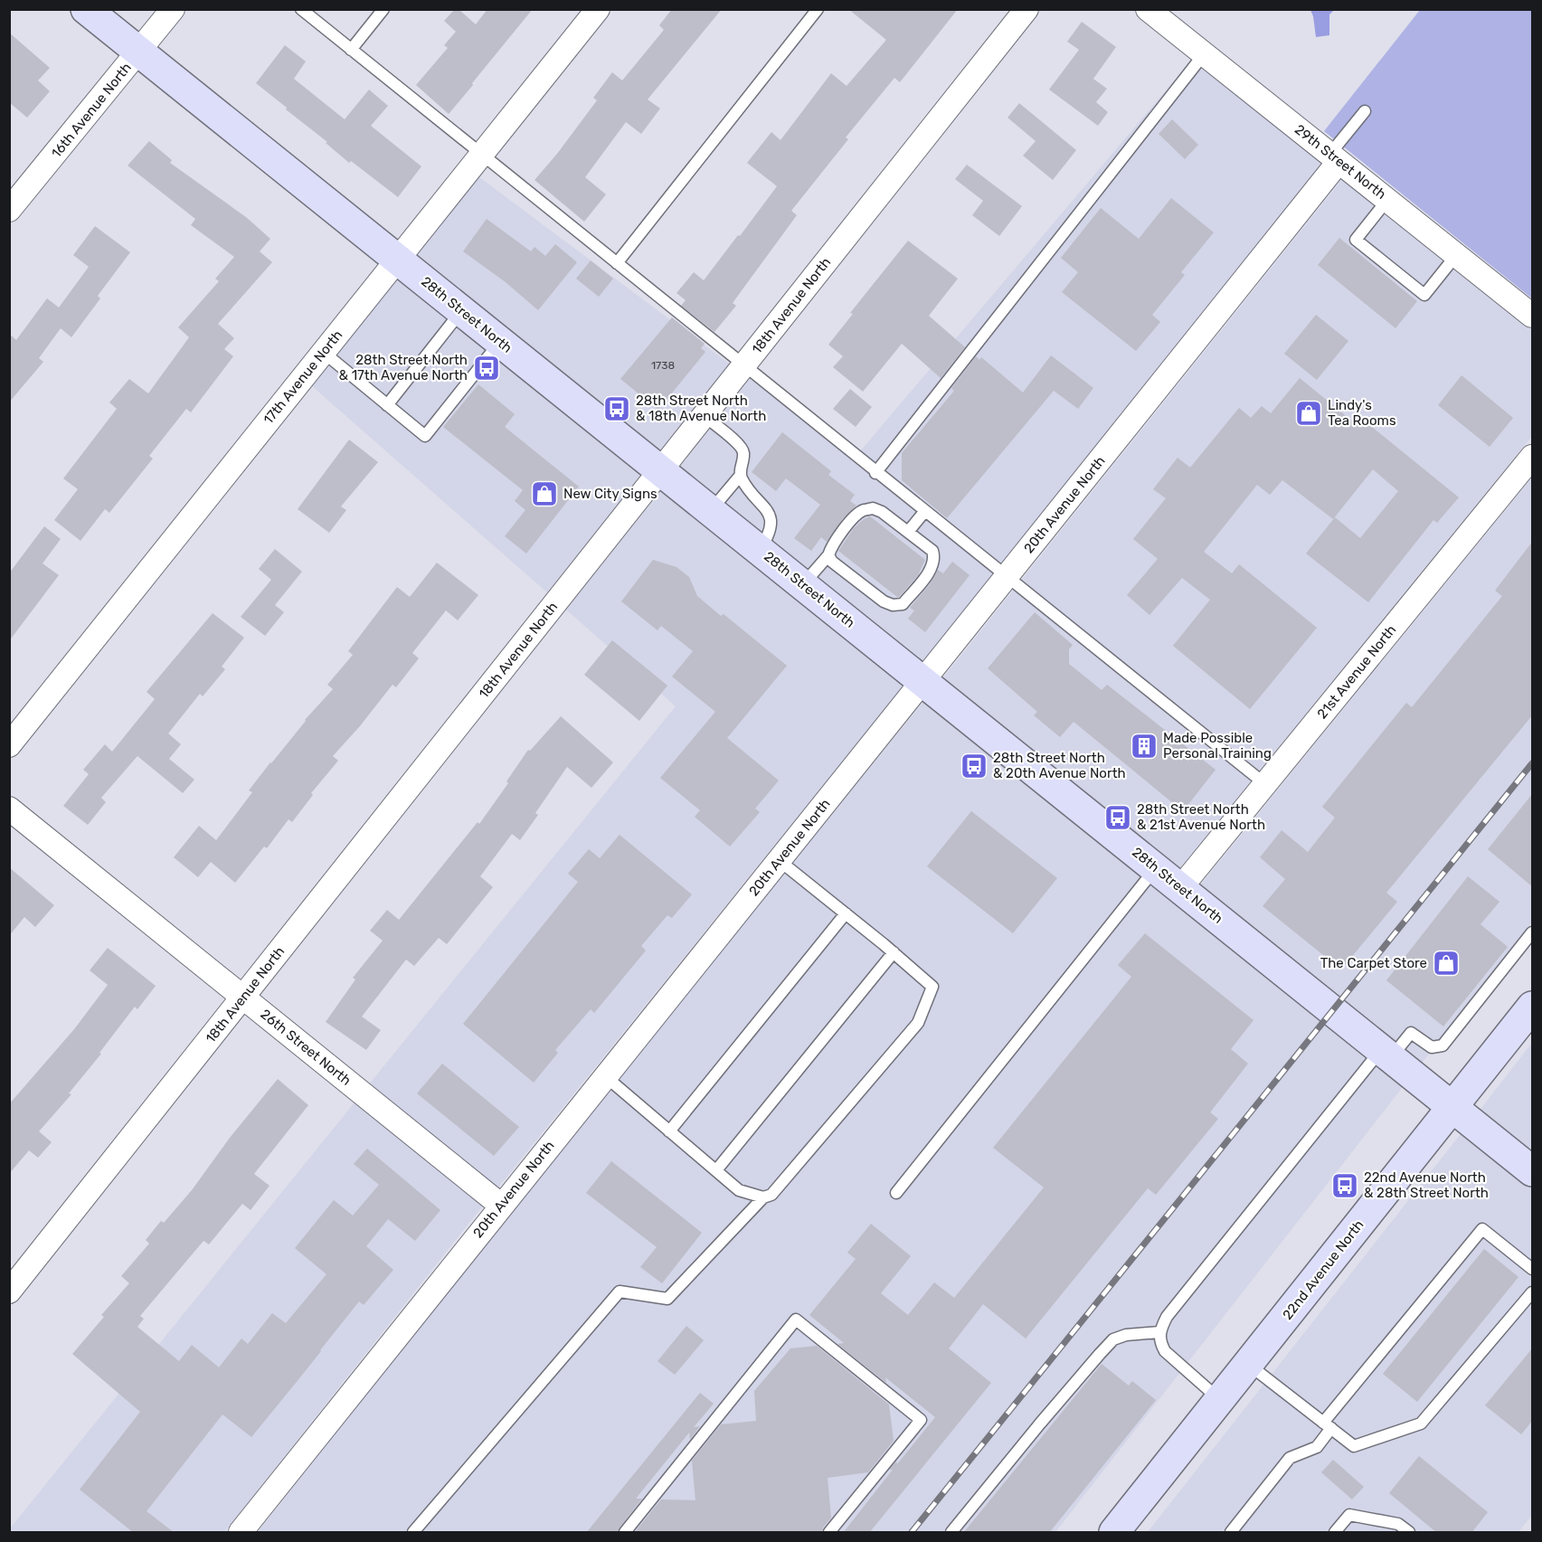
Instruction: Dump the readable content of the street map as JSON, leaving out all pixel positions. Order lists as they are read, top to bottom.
{
  "streets": {
    "street": [
      "16th Avenue North",
      "29th Street North",
      "18th Avenue North",
      "28th Street North",
      "17th Avenue North",
      "20th Avenue North",
      "21st Avenue North",
      "26th Street North",
      "22nd Avenue North"
    ]
  },
  "crossings": [
    ["16th Avenue North", "28th Street North"],
    ["29th Street North", "20th Avenue North"],
    ["18th Avenue North", "28th Street North"],
    ["18th Avenue North", "26th Street North"],
    ["28th Street North", "17th Avenue North"],
    ["28th Street North", "20th Avenue North"],
    ["28th Street North", "21st Avenue North"],
    ["28th Street North", "22nd Avenue North"],
    ["20th Avenue North", "26th Street North"]
  ],
  "places": {
    "bus stop": [
      "28th Street North & 17th Avenue North",
      "28th Street North & 18th Avenue North",
      "28th Street North & 20th Avenue North",
      "28th Street North & 21st Avenue North",
      "22nd Avenue North & 28th Street North"
    ],
    "shop": ["Lindy's Tea Rooms", "New City Signs", "The Carpet Store"],
    "building": ["Made Possible Personal Training"]
  },
  "house_numbers": ["1738"]
}
